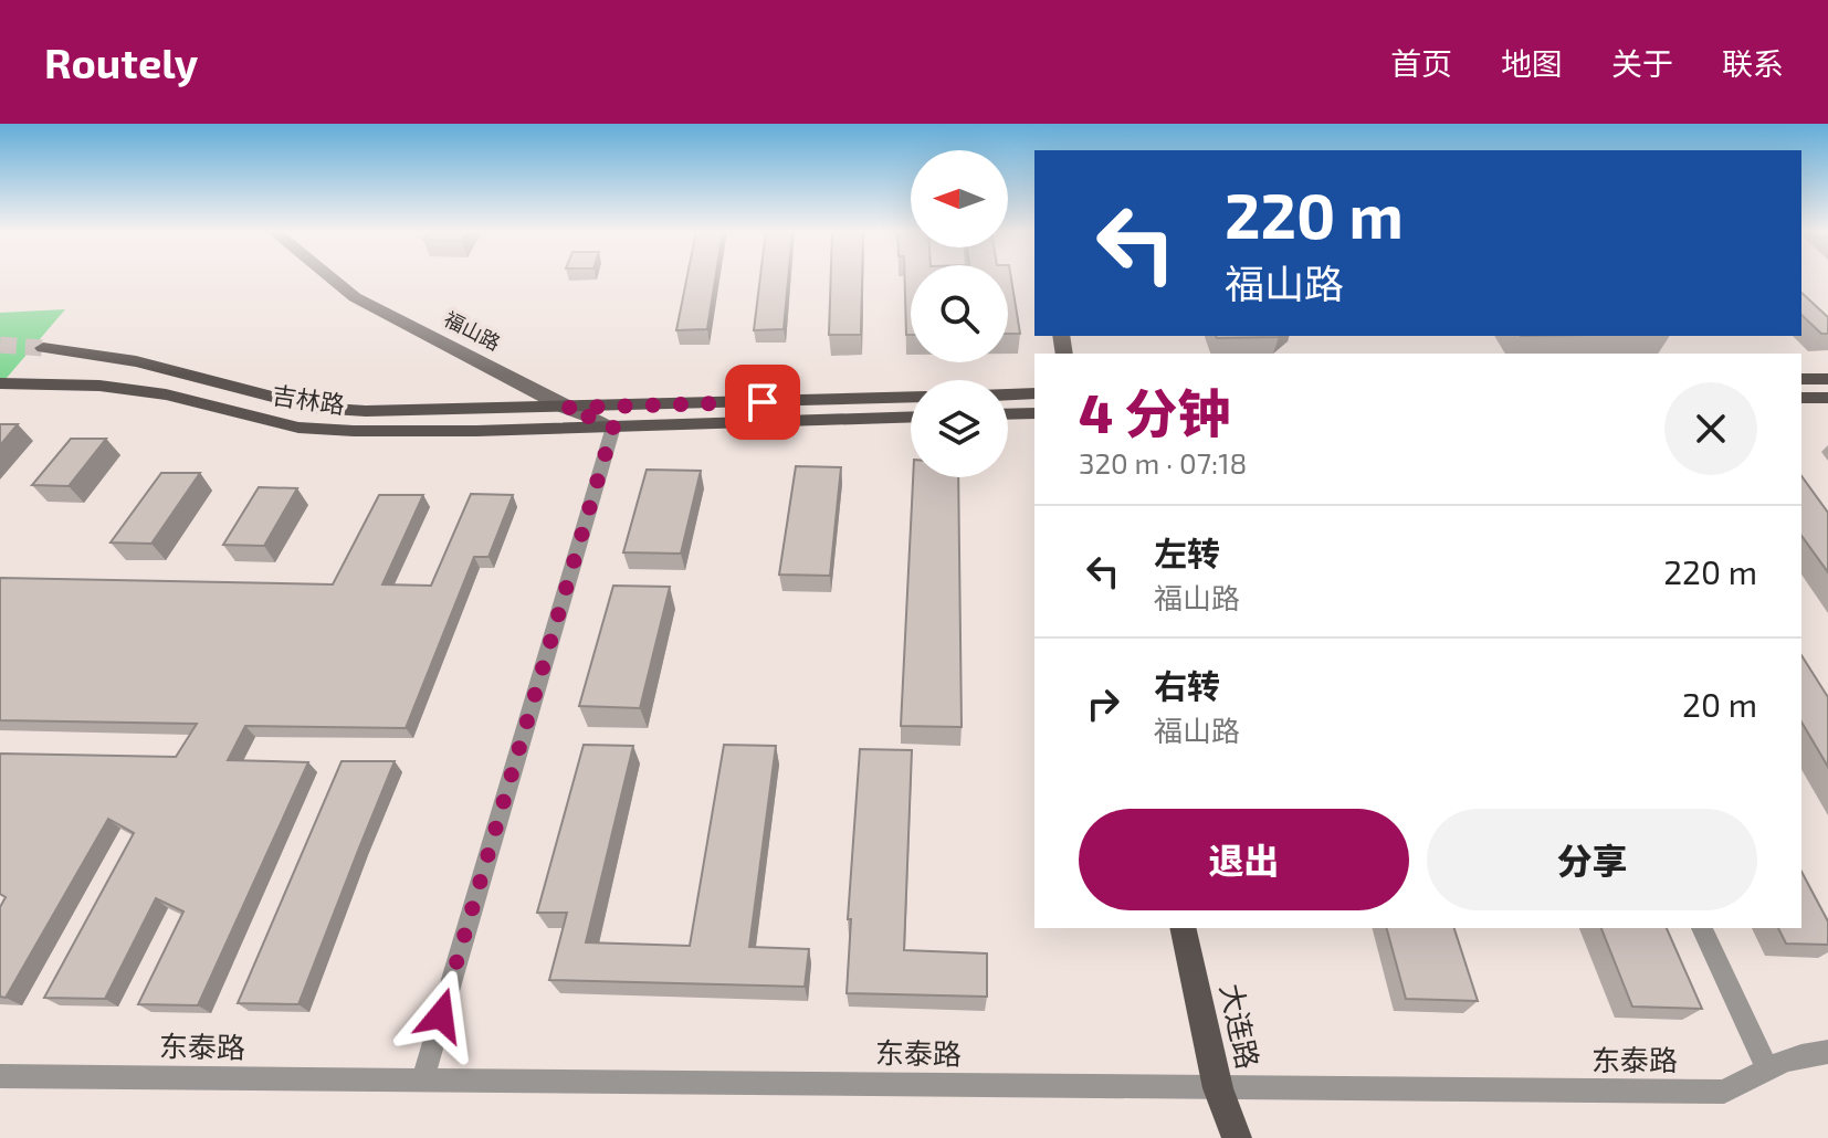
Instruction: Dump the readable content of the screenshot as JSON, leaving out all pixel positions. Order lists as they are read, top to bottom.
{
  "streets": {
    "main road": ["福山路", "吉林路", "大连路"],
    "street": ["东泰路"]
  },
  "crossings": [
    ["福山路", "吉林路"],
    ["大连路", "东泰路"]
  ],
  "north": "left",
  "page": {
    "header": "Routely",
    "nav": [
      "首页",
      "地图",
      "关于",
      "联系"
    ],
    "turn": ["220 m", "福山路"],
    "heading": ["4 分钟", "320 m · 07:18"],
    "list": [
      {
        "name": "左转",
        "note": "福山路",
        "value": "220 m"
      },
      {
        "name": "右转",
        "note": "福山路",
        "value": "20 m"
      }
    ],
    "buttons": ["退出", "分享"]
  }
}
